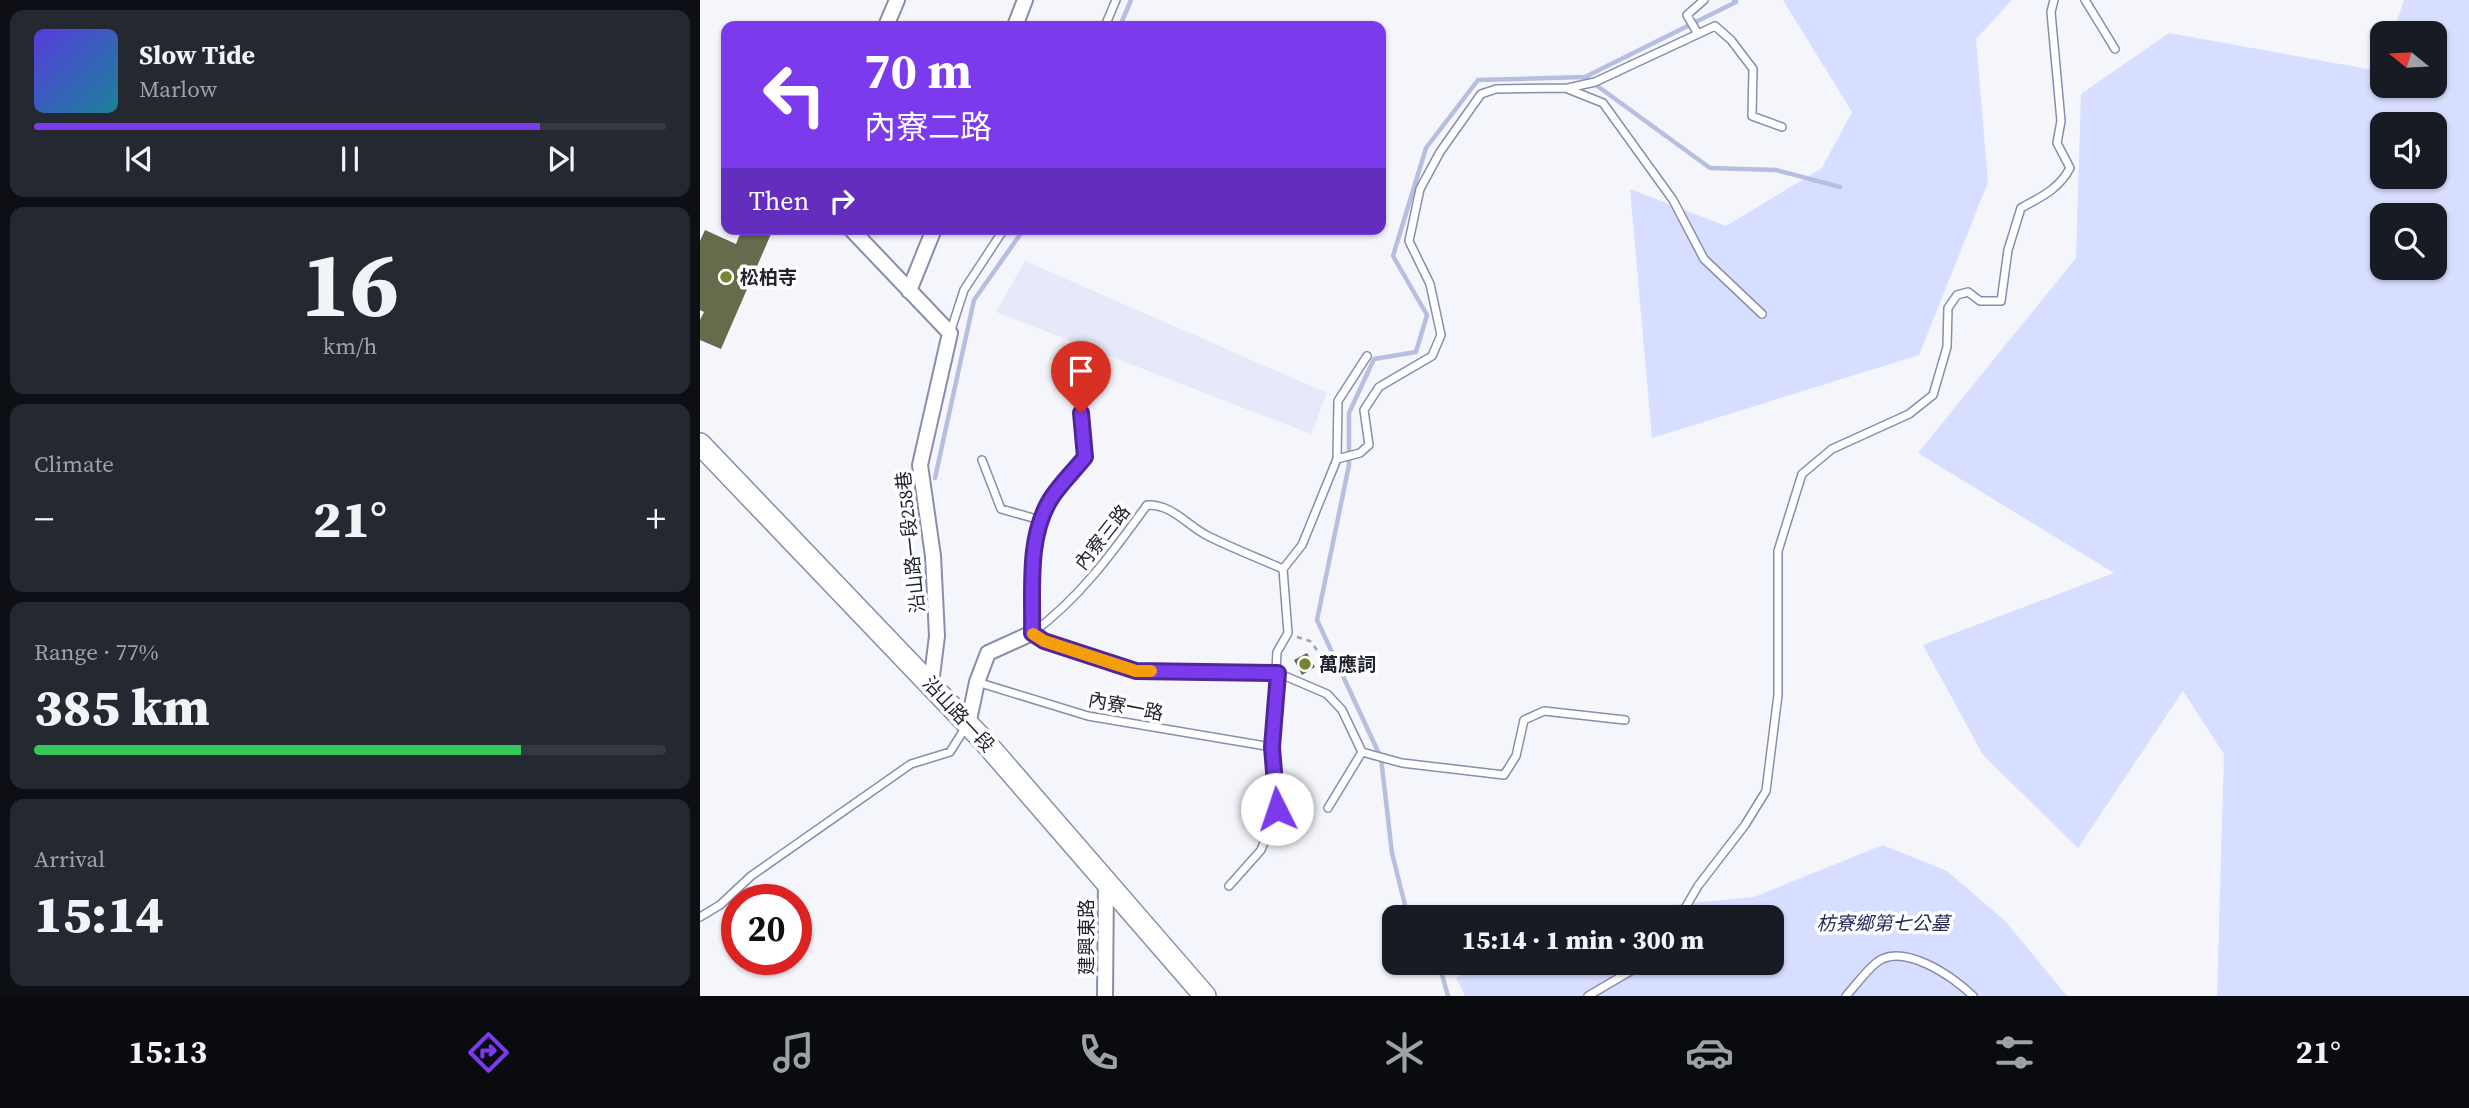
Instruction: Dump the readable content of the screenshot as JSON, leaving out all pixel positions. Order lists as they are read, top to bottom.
{
  "streets": {
    "main road": ["沿山路一段"],
    "street": ["沿山路一段258巷", "建興東路"],
    "lane": ["內寮三路", "內寮一路"]
  },
  "crossings": [
    ["沿山路一段258巷", "沿山路一段"],
    ["沿山路一段", "建興東路"]
  ],
  "parks": ["枋寮鄉第七公墓"],
  "places": ["松柏寺", "萬應詞"],
  "north": "left",
  "page": {
    "turn": ["70 m", "內寮二路"],
    "song": ["Slow Tide", "Marlow"],
    "then": "Then",
    "tile": [
      ["16", "km/h"],
      "Climate",
      ["Range · 77%", "385 km"],
      ["Arrival", "15:14"]
    ],
    "heat": ["−", "21°", "+"],
    "limit": "20",
    "trip": "15:14 · 1 min · 300 m",
    "tabs": ["15:13", "21°"]
  }
}
